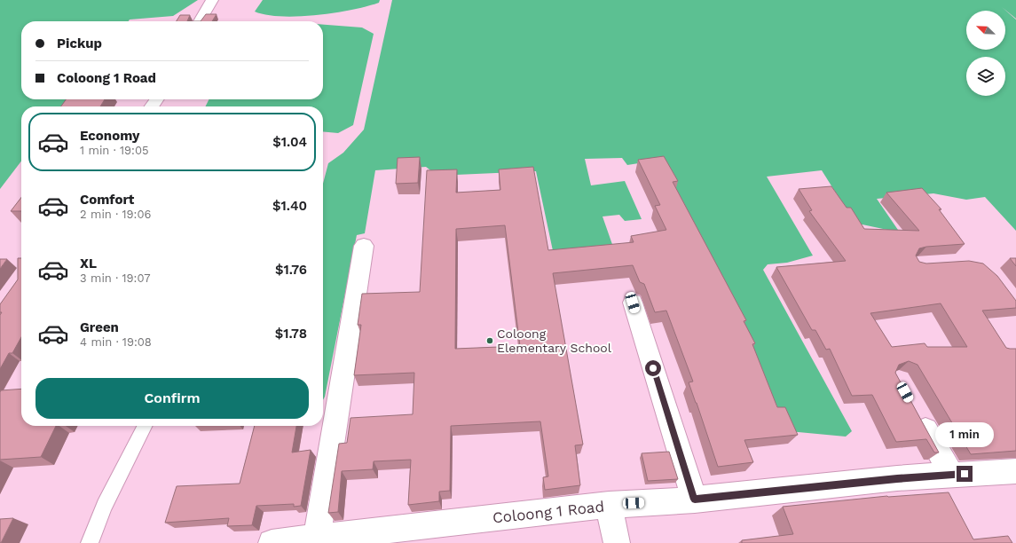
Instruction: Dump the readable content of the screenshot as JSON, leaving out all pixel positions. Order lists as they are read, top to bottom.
{
  "streets": {
    "street": ["Coloong 1 Road"]
  },
  "places": ["Coloong Elementary School"],
  "north": "top left",
  "page": {
    "banner": ["Pickup", "Coloong 1 Road"],
    "list": [
      {
        "name": "Economy",
        "note": "1 min · 19:05",
        "value": "$1.04"
      },
      {
        "name": "Comfort",
        "note": "2 min · 19:06",
        "value": "$1.40"
      },
      {
        "name": "XL",
        "note": "3 min · 19:07",
        "value": "$1.76"
      },
      {
        "name": "Green",
        "note": "4 min · 19:08",
        "value": "$1.78"
      }
    ],
    "buttons": "Confirm",
    "bubble": "1 min"
  }
}
